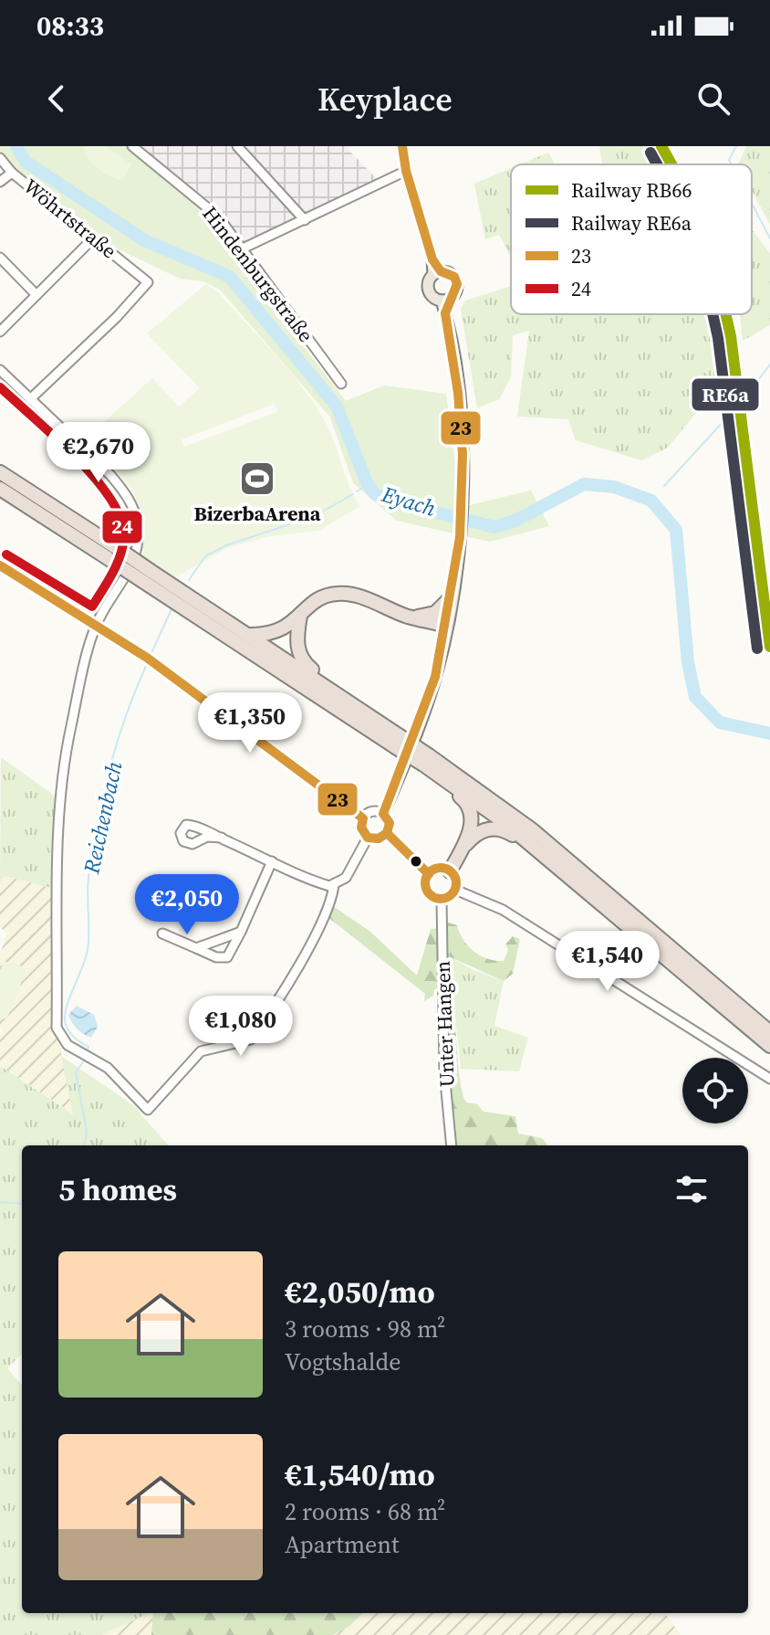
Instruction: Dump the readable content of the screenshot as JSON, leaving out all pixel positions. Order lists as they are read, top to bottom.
{
  "streets": {
    "street": ["Wöhrtstraße", "Hindenburgstraße", "Unter Hangen"]
  },
  "water": ["Eyach", "Reichenbach"],
  "places": {
    "sports": ["BizerbaArena"]
  },
  "lines": [
    "rail line RB66",
    "transit line 23",
    "rail line RE6a",
    "transit line 24"
  ],
  "legend": [
    "Railway RB66",
    "Railway RE6a",
    "23",
    "24"
  ],
  "page": {
    "status": "08:33",
    "header": "Keyplace",
    "price": [
      "€2,670",
      "€1,350",
      "€2,050",
      "€1,540",
      "€1,080"
    ],
    "heading": "5 homes",
    "list": [
      {
        "name": "€2,050/mo",
        "note": "3 rooms · 98 m² · Vogtshalde"
      },
      {
        "name": "€1,540/mo",
        "note": "2 rooms · 68 m² · Apartment"
      }
    ]
  }
}
